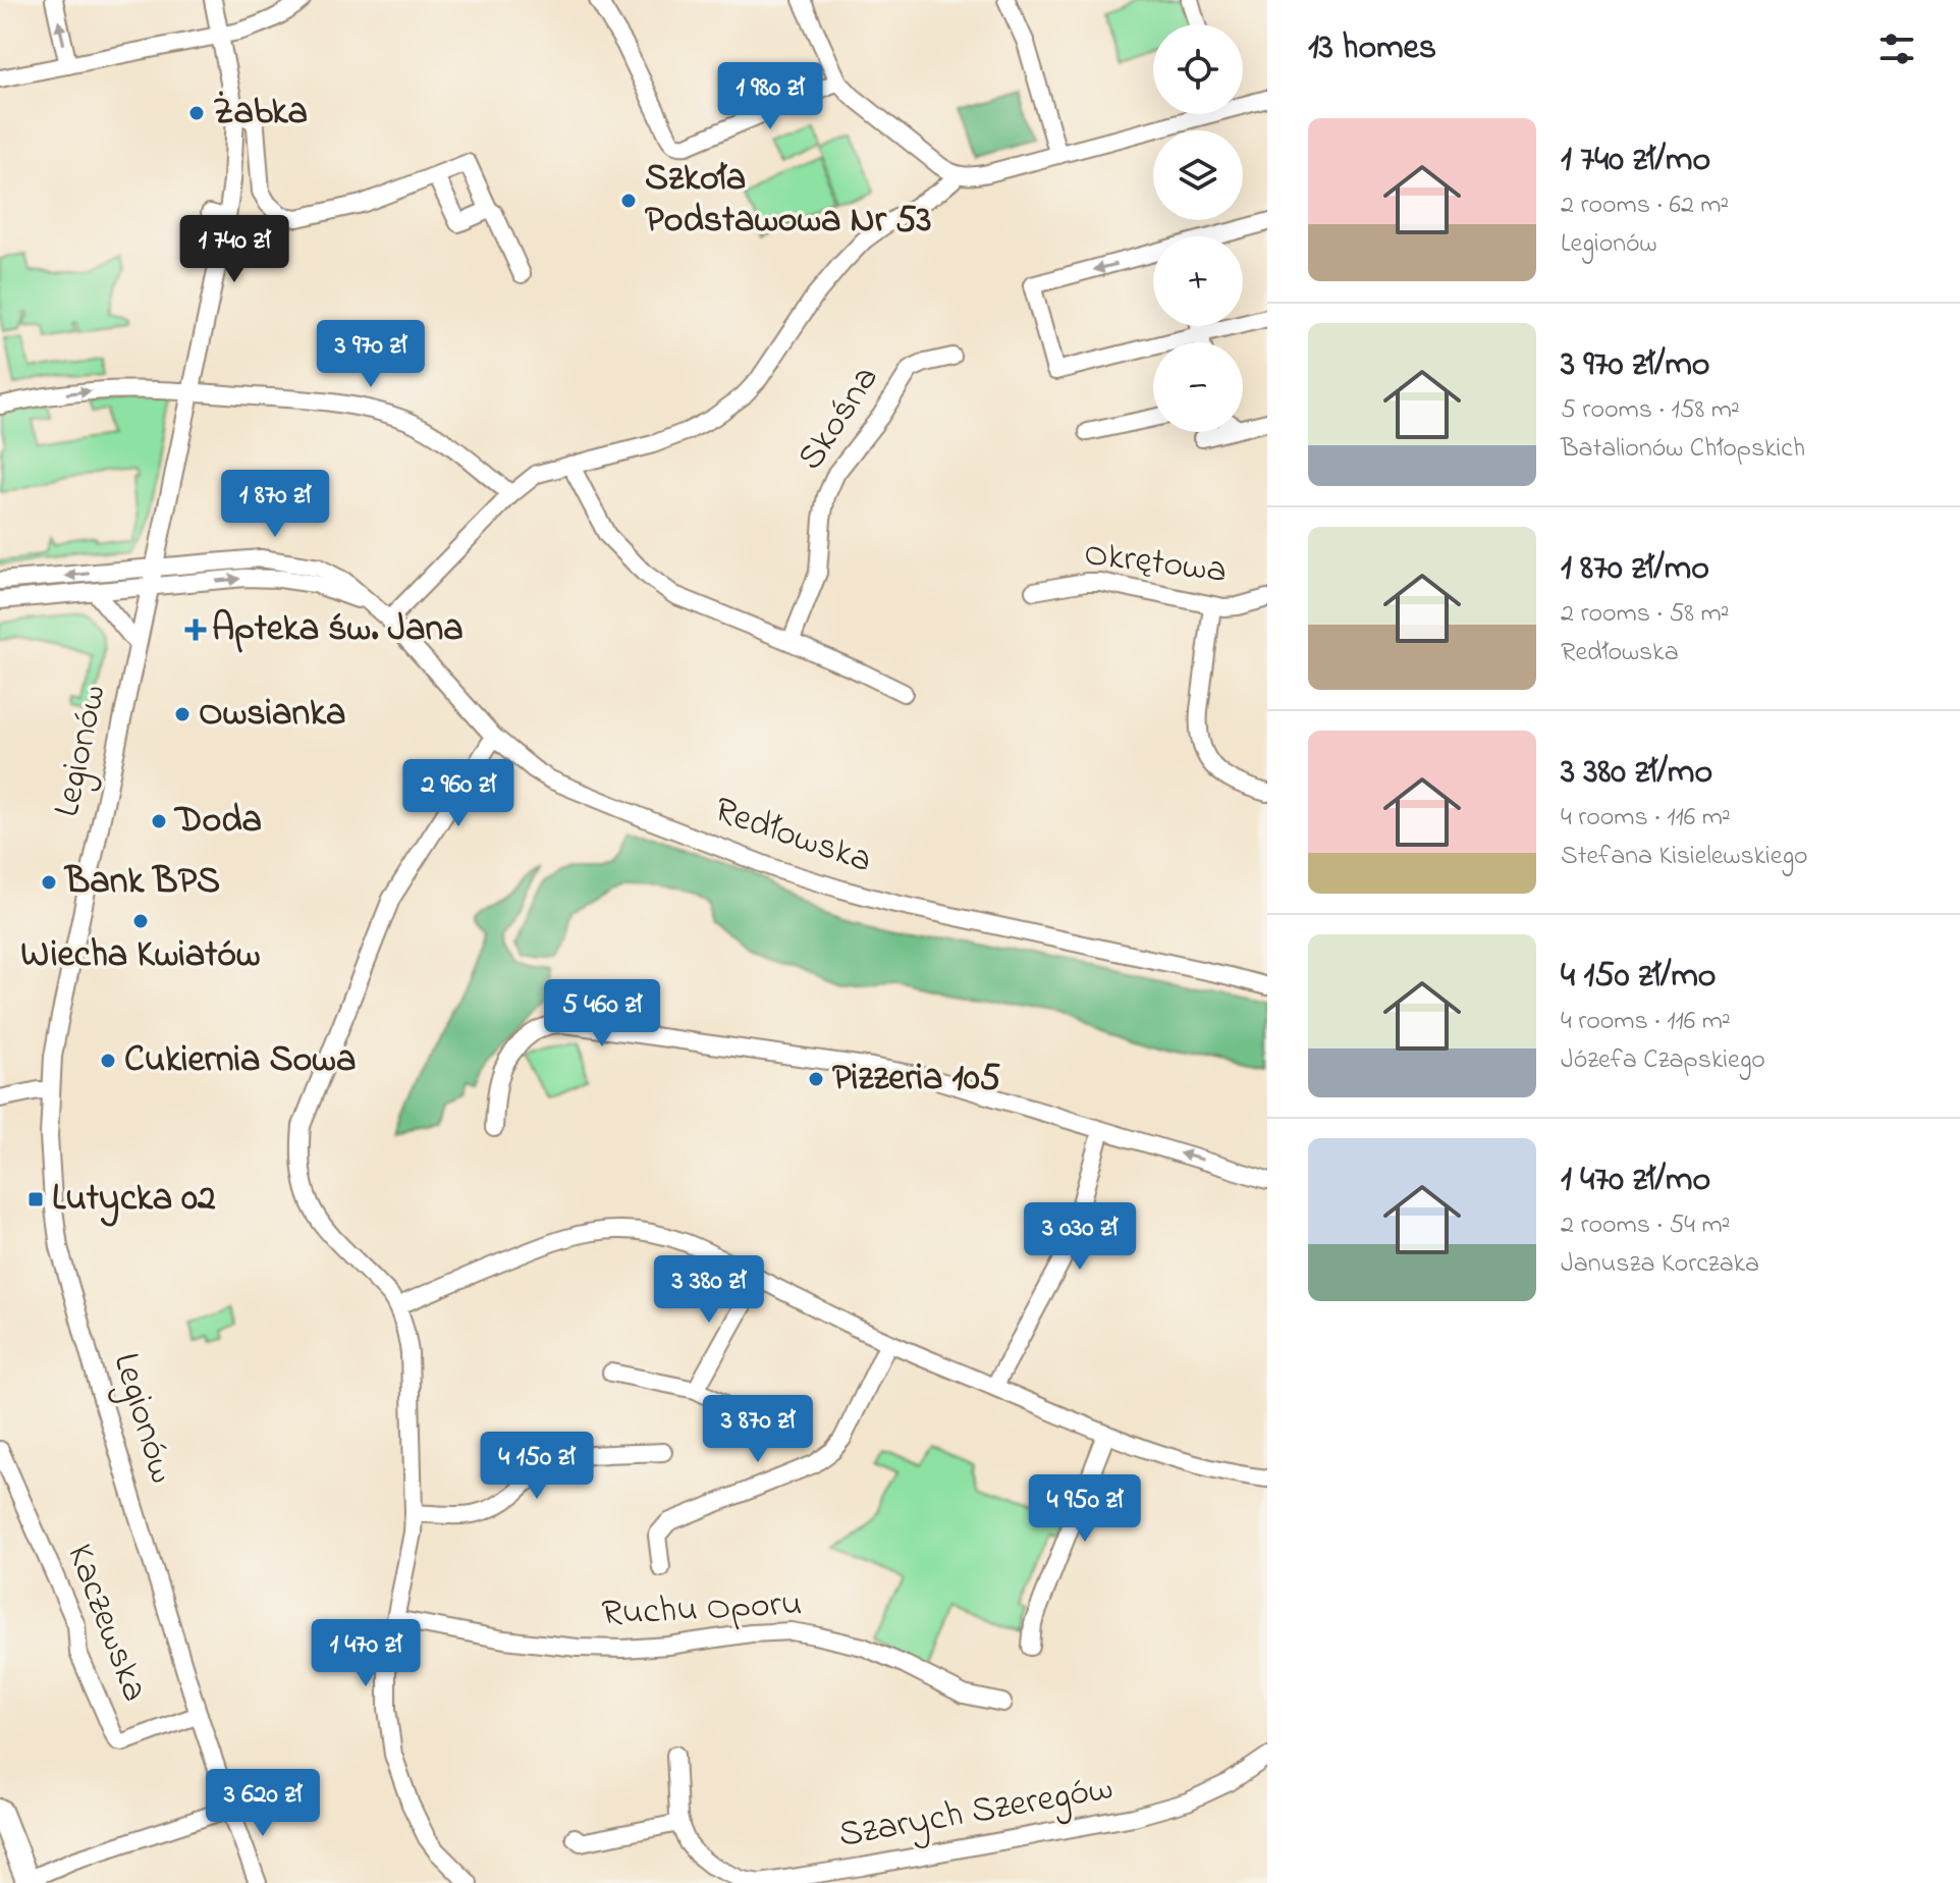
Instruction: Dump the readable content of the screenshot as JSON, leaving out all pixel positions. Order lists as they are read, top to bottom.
{
  "streets": {
    "street": [
      "Skośna",
      "Okrętowa",
      "Legionów",
      "Redłowska",
      "Ruchu Oporu",
      "Kaczewska",
      "Szarych Szeregów"
    ]
  },
  "crossings": [
    ["Legionów", "Redłowska"],
    ["Legionów", "Kaczewska"]
  ],
  "places": {
    "other": [
      "Żabka",
      "Szkoła Podstawowa Nr 53",
      "Owsianka",
      "Doda",
      "Bank BPS",
      "Wiecha Kwiatów",
      "Cukiernia Sowa",
      "Pizzeria 105"
    ],
    "health": ["Apteka św. Jana"],
    "transit": ["Lutycka 02"]
  },
  "page": {
    "heading": "13 homes",
    "map_buttons": ["+", "−"],
    "price": [
      "1 980 zł",
      "1 740 zł",
      "3 970 zł",
      "1 870 zł",
      "2 960 zł",
      "5 460 zł",
      "3 030 zł",
      "3 380 zł",
      "3 870 zł",
      "4 150 zł",
      "4 950 zł",
      "1 470 zł",
      "3 620 zł"
    ],
    "list": [
      {
        "name": "1 740 zł/mo",
        "note": "2 rooms · 62 m² · Legionów"
      },
      {
        "name": "3 970 zł/mo",
        "note": "5 rooms · 158 m² · Batalionów Chłopskich"
      },
      {
        "name": "1 870 zł/mo",
        "note": "2 rooms · 58 m² · Redłowska"
      },
      {
        "name": "3 380 zł/mo",
        "note": "4 rooms · 116 m² · Stefana Kisielewskiego"
      },
      {
        "name": "4 150 zł/mo",
        "note": "4 rooms · 116 m² · Józefa Czapskiego"
      },
      {
        "name": "1 470 zł/mo",
        "note": "2 rooms · 54 m² · Janusza Korczaka"
      }
    ]
  }
}
